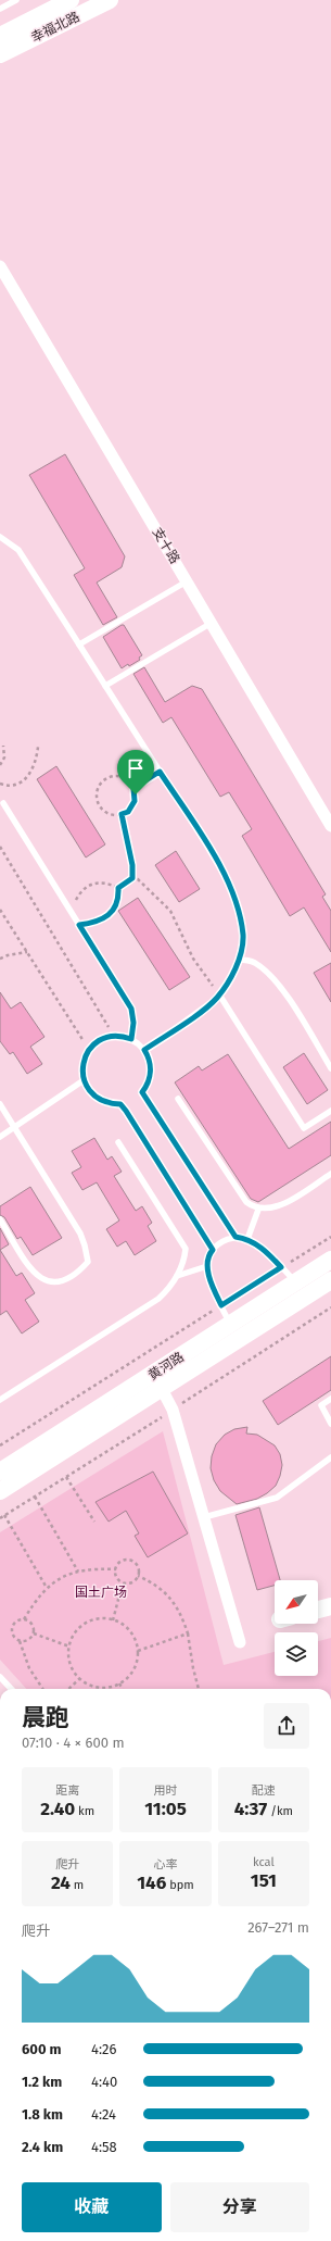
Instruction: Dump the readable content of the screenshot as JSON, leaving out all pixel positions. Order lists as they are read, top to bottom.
{
  "streets": {
    "main road": ["幸福北路", "黄河路"],
    "street": ["支十路"]
  },
  "parks": ["国土广场"],
  "north": "bottom left",
  "page": {
    "heading": ["晨跑", "07:10 · 4 × 600 m"],
    "stats": [
      ["距离", "2.40 km"],
      ["用时", "11:05"],
      ["配速", "4:37 /km"],
      ["爬升", "24 m"],
      ["心率", "146 bpm"],
      ["kcal", "151"]
    ],
    "chart": ["爬升", "267–271 m"],
    "list": [
      {
        "name": "600 m",
        "note": "4:26"
      },
      {
        "name": "1.2 km",
        "note": "4:40"
      },
      {
        "name": "1.8 km",
        "note": "4:24"
      },
      {
        "name": "2.4 km",
        "note": "4:58"
      }
    ],
    "buttons": ["收藏", "分享"]
  }
}
